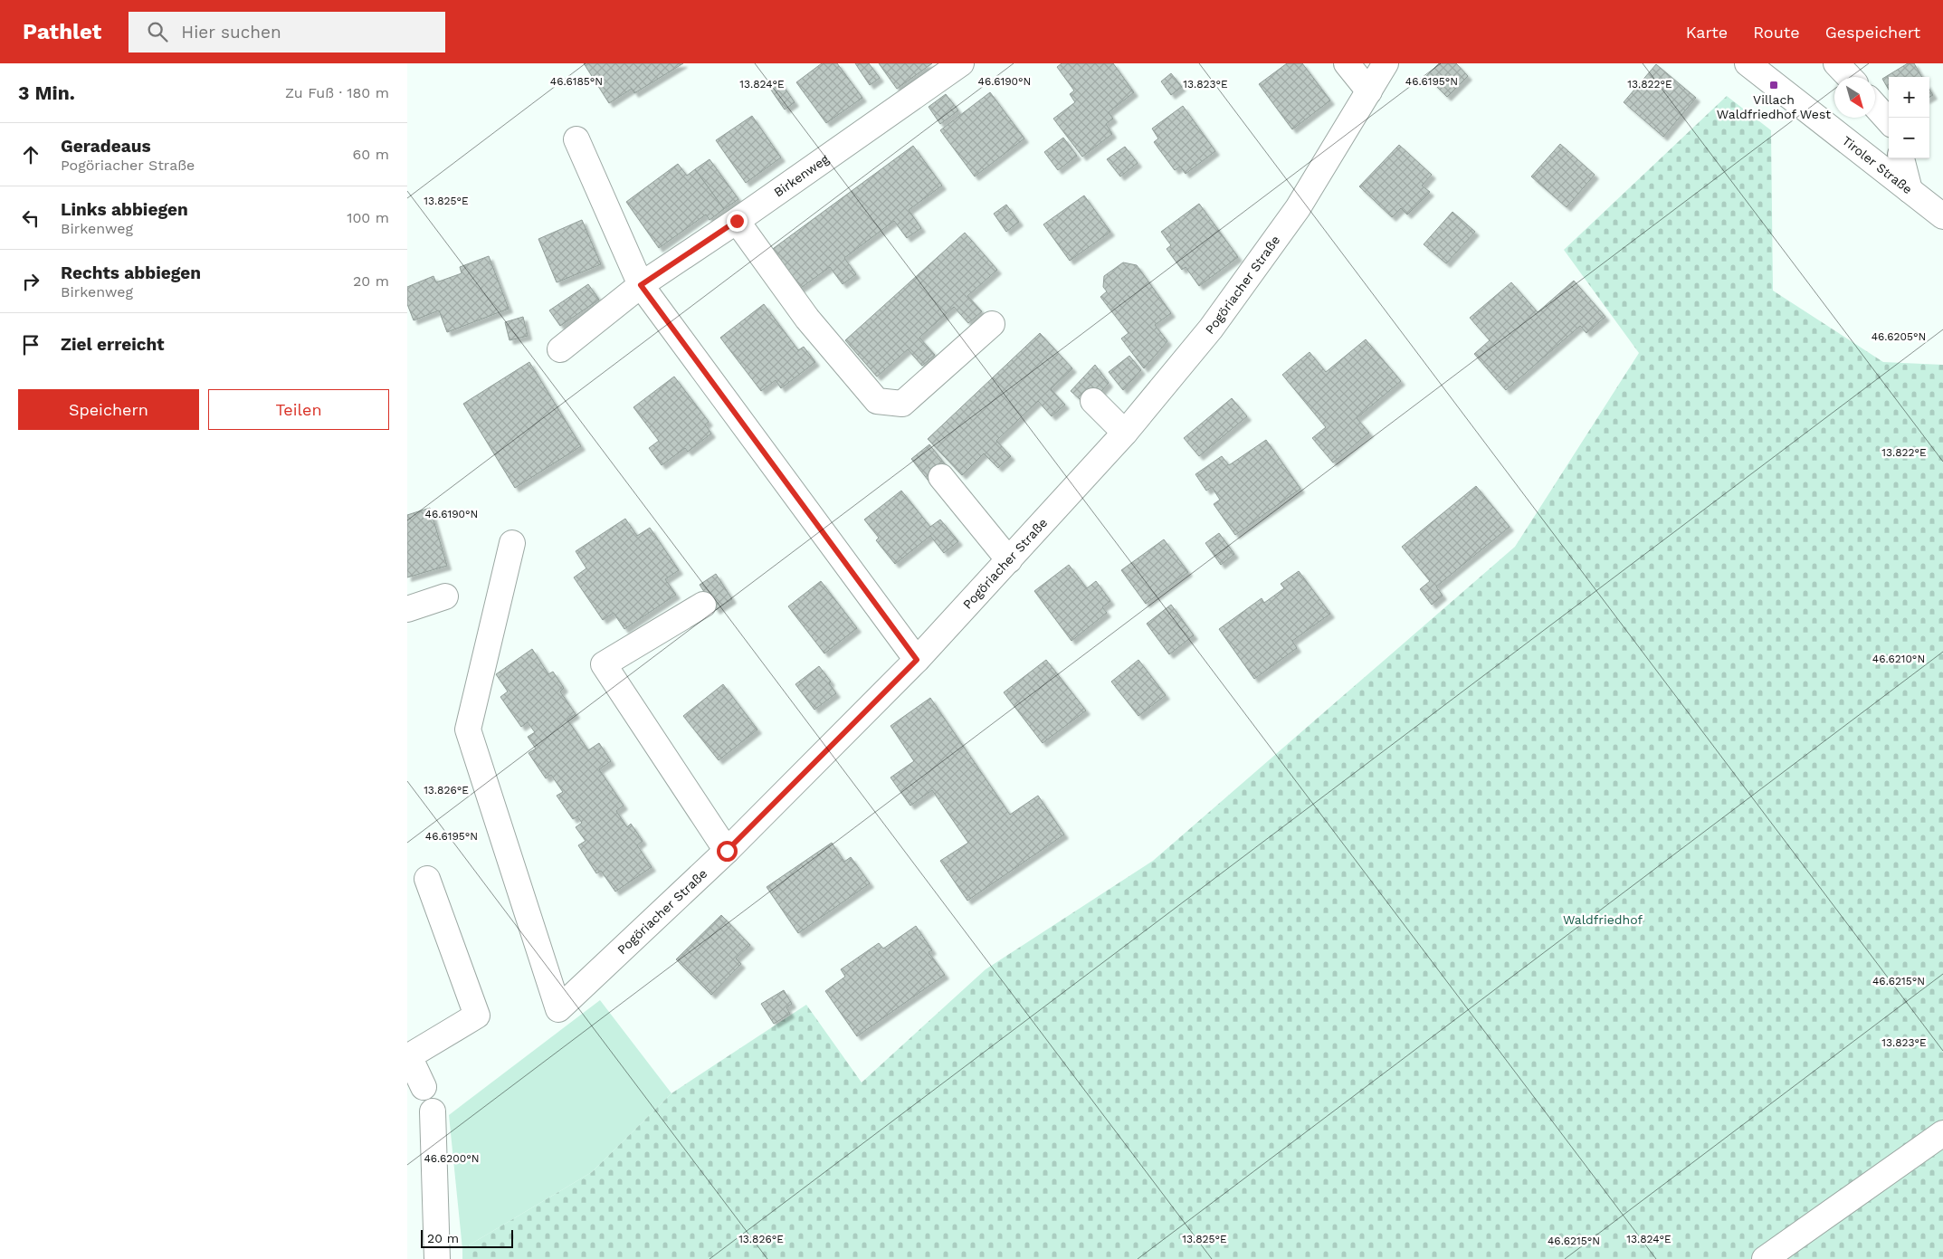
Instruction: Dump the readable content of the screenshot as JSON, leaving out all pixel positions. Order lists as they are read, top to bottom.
{
  "streets": {
    "street": ["Tiroler Straße", "Birkenweg", "Pogöriacher Straße"]
  },
  "parks": ["Waldfriedhof"],
  "places": {
    "transit": ["Villach Waldfriedhof West"]
  },
  "scale_bar": "20 m",
  "north": "bottom right",
  "page": {
    "header": "Pathlet",
    "search": "Hier suchen",
    "nav": ["Karte", "Route", "Gespeichert"],
    "heading": ["3 Min.", "Zu Fuß · 180 m"],
    "map_buttons": ["+", "−"],
    "list": [
      ["Geradeaus", "Pogöriacher Straße", "60 m"],
      ["Links abbiegen", "Birkenweg", "100 m"],
      ["Rechts abbiegen", "Birkenweg", "20 m"],
      "Ziel erreicht"
    ],
    "buttons": ["Speichern", "Teilen"],
    "scale": "20 m"
  },
  "coordinates": [
    "46.6185°N",
    "46.6190°N",
    "46.6195°N",
    "13.823°E",
    "13.824°E",
    "13.822°E",
    "13.825°E",
    "46.6205°N",
    "46.6210°N",
    "13.826°E",
    "46.6215°N",
    "46.6200°N"
  ]
}
